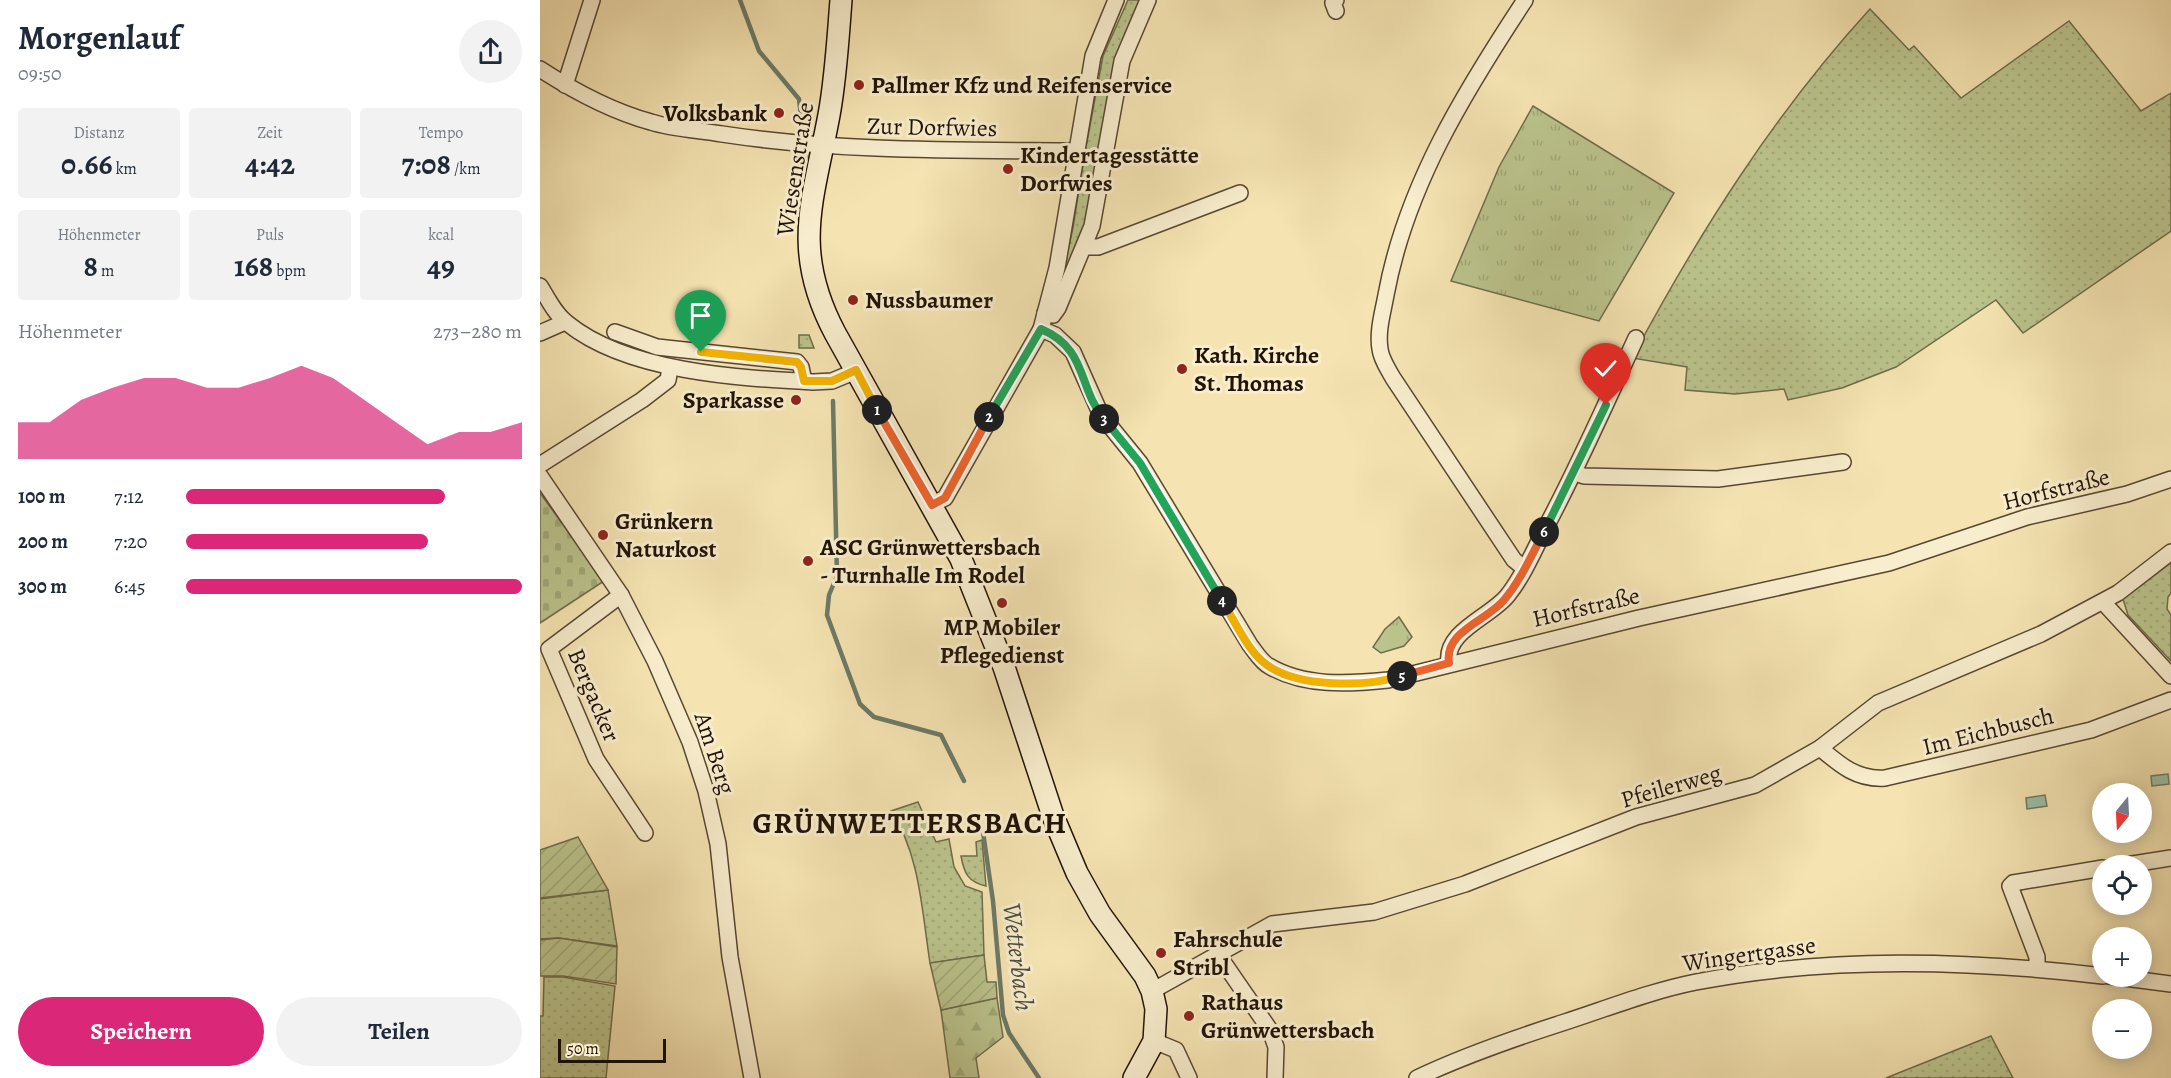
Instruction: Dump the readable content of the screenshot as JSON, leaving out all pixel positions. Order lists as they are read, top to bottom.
{
  "streets": {
    "main road": ["Wiesenstraße"],
    "street": [
      "Zur Dorfwies",
      "Horfstraße",
      "Bergacker",
      "Im Eichbusch",
      "Am Berg",
      "Pfeilerweg",
      "Wingertgasse"
    ]
  },
  "crossings": [
    ["Zur Dorfwies", "Wiesenstraße"],
    ["Wiesenstraße", "Pfeilerweg"],
    ["Bergacker", "Am Berg"],
    ["Im Eichbusch", "Pfeilerweg"]
  ],
  "districts": ["GRÜNWETTERSBACH"],
  "water": ["Wetterbach"],
  "places": [
    "Pallmer Kfz und Reifenservice",
    "Volksbank",
    "Kindertagesstätte Dorfwies",
    "Nussbaumer",
    "Kath. Kirche St. Thomas",
    "Sparkasse",
    "Grünkern Naturkost",
    "ASC Grünwettersbach - Turnhalle Im Rodel",
    "MP Mobiler Pflegedienst",
    "Fahrschule Stribl",
    "Rathaus Grünwettersbach"
  ],
  "scale_bar": "50 m",
  "north": "bottom",
  "page": {
    "heading": ["Morgenlauf", "09:50"],
    "stats": [
      ["Distanz", "0.66 km"],
      ["Zeit", "4:42"],
      ["Tempo", "7:08 /km"],
      ["Höhenmeter", "8 m"],
      ["Puls", "168 bpm"],
      ["kcal", "49"]
    ],
    "chart": ["Höhenmeter", "273–280 m"],
    "pins": [
      "1",
      "2",
      "3",
      "6",
      "4",
      "5"
    ],
    "list": [
      {
        "name": "100 m",
        "note": "7:12"
      },
      {
        "name": "200 m",
        "note": "7:20"
      },
      {
        "name": "300 m",
        "note": "6:45"
      }
    ],
    "map_buttons": ["+", "−"],
    "buttons": ["Speichern", "Teilen"],
    "scale": "50 m"
  }
}
